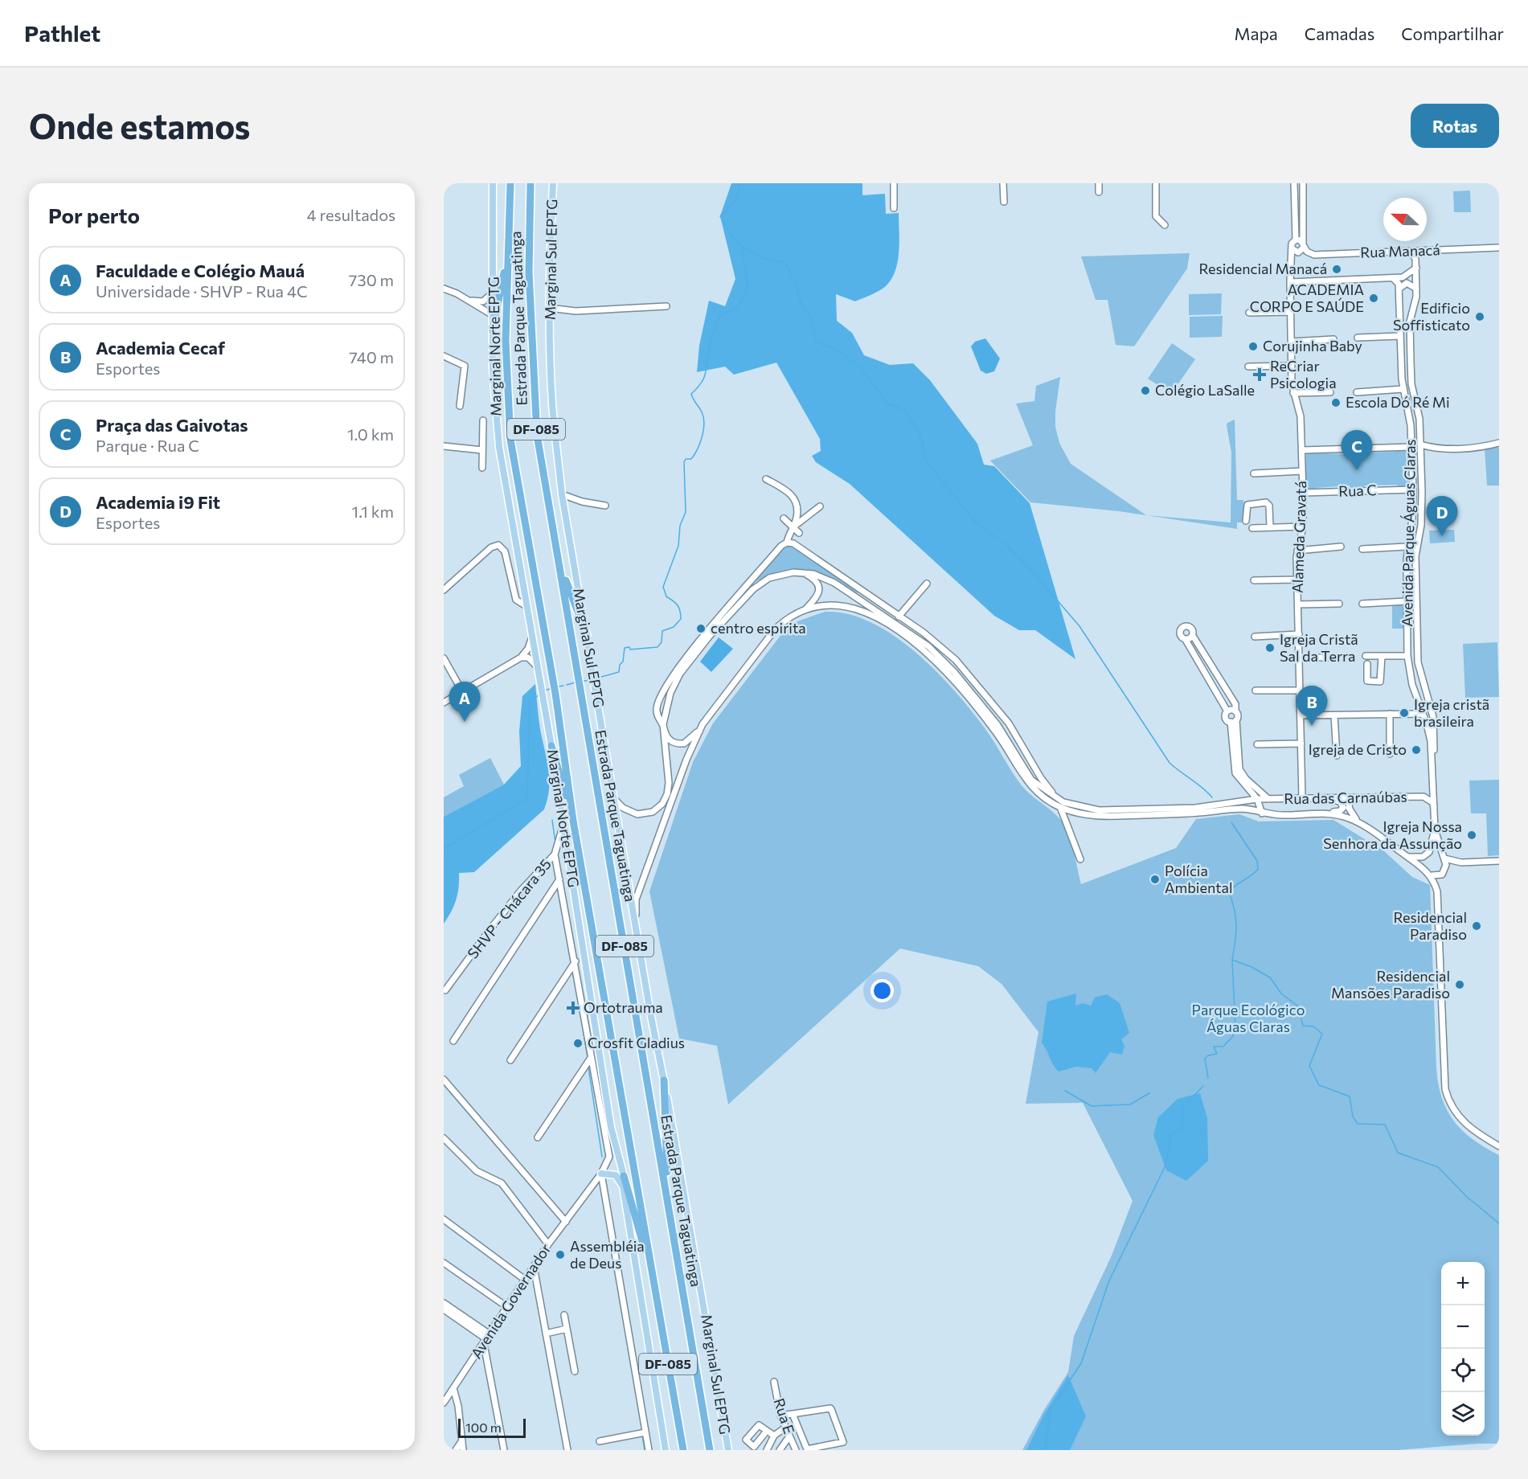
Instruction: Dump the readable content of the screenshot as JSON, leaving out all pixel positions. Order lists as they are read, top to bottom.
{
  "streets": {
    "highway": ["Estrada Parque Taguatinga", "DF-085"],
    "main road": ["Marginal Sul EPTG", "Marginal Norte EPTG"],
    "street": [
      "Rua Manacá",
      "Rua C",
      "Avenida Parque Águas Claras",
      "Alameda Gravatá",
      "Rua das Carnaúbas",
      "SHVP - Chácara 35",
      "Avenida Governador",
      "Rua E"
    ]
  },
  "crossings": [
    ["Rua Manacá", "Avenida Parque Águas Claras"],
    ["Rua Manacá", "Alameda Gravatá"],
    ["Marginal Norte EPTG", "SHVP - Chácara 35"],
    ["Rua C", "Avenida Parque Águas Claras"],
    ["Rua C", "Alameda Gravatá"],
    ["Avenida Parque Águas Claras", "Rua das Carnaúbas"],
    ["Alameda Gravatá", "Rua das Carnaúbas"]
  ],
  "parks": ["Parque Ecológico Águas Claras"],
  "places": {
    "other": [
      "Residencial Manacá",
      "ACADEMIA CORPO E SAÚDE",
      "Edificio Soffisticato",
      "Corujinha Baby",
      "Colégio LaSalle",
      "Escola Dó Ré Mi",
      "centro espirita",
      "Igreja Cristã Sal da Terra",
      "Igreja cristã brasileira",
      "Igreja de Cristo",
      "Igreja Nossa Senhora da Assunção",
      "Polícia Ambiental",
      "Residencial Paradiso",
      "Residencial Mansões Paradiso",
      "Crosfit Gladius",
      "Assembléia de Deus"
    ],
    "health": ["ReCriar Psicologia", "Ortotrauma"]
  },
  "scale_bar": "100 m",
  "north": "left",
  "page": {
    "header": "Pathlet",
    "nav": ["Mapa", "Camadas", "Compartilhar"],
    "buttons": "Rotas",
    "title": "Onde estamos",
    "heading": ["Por perto", "4 resultados"],
    "list": [
      {
        "mark": "A",
        "name": "Faculdade e Colégio Mauá",
        "note": "Universidade · SHVP - Rua 4C",
        "value": "730 m"
      },
      {
        "mark": "B",
        "name": "Academia Cecaf",
        "note": "Esportes",
        "value": "740 m"
      },
      {
        "mark": "C",
        "name": "Praça das Gaivotas",
        "note": "Parque · Rua C",
        "value": "1.0 km"
      },
      {
        "mark": "D",
        "name": "Academia i9 Fit",
        "note": "Esportes",
        "value": "1.1 km"
      }
    ],
    "pins": [
      "C",
      "D",
      "A",
      "B"
    ],
    "map_buttons": ["+", "−"],
    "scale": "100 m"
  }
}
